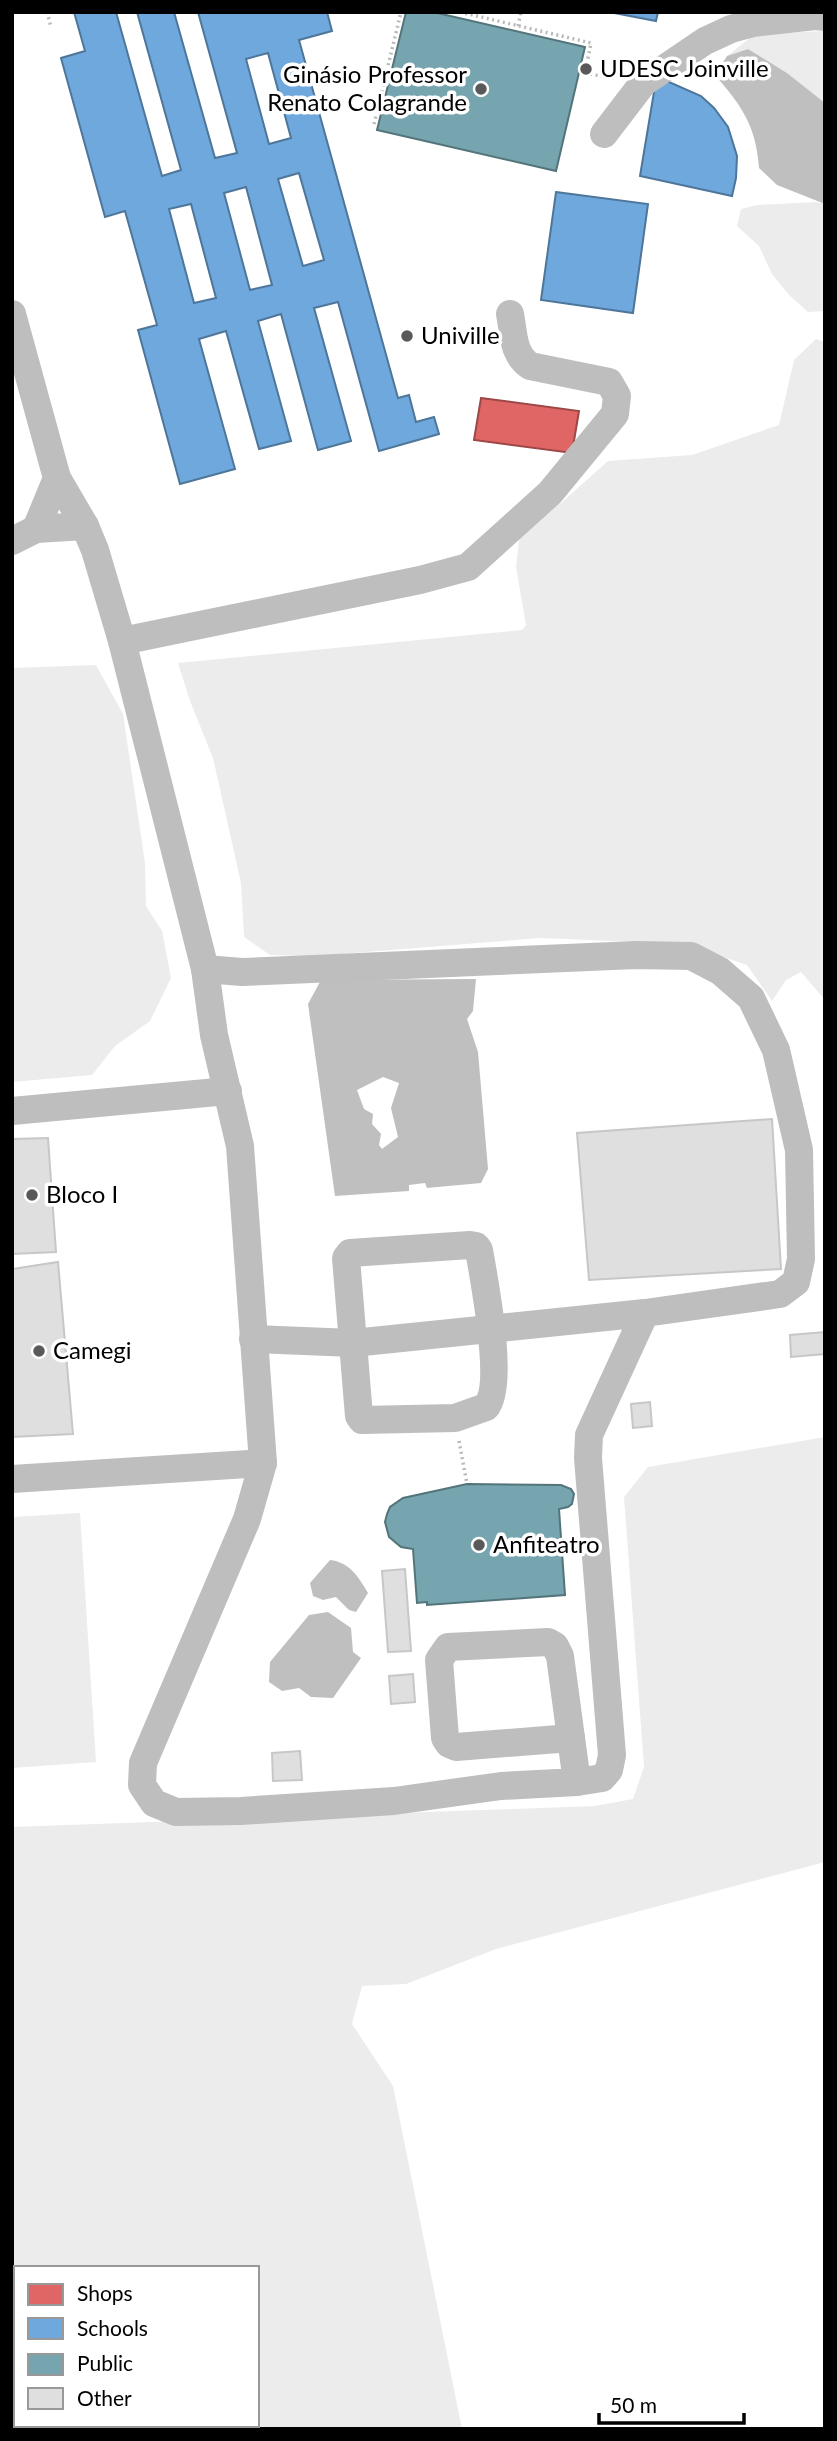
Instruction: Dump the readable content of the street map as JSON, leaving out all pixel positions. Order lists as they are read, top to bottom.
{
  "places": [
    "UDESC Joinville",
    "Ginásio Professor Renato Colagrande",
    "Univille",
    "Bloco I",
    "Camegi",
    "Anfiteatro"
  ],
  "legend": [
    "Shops",
    "Schools",
    "Public",
    "Other"
  ],
  "scale_bar": "50 m"
}
